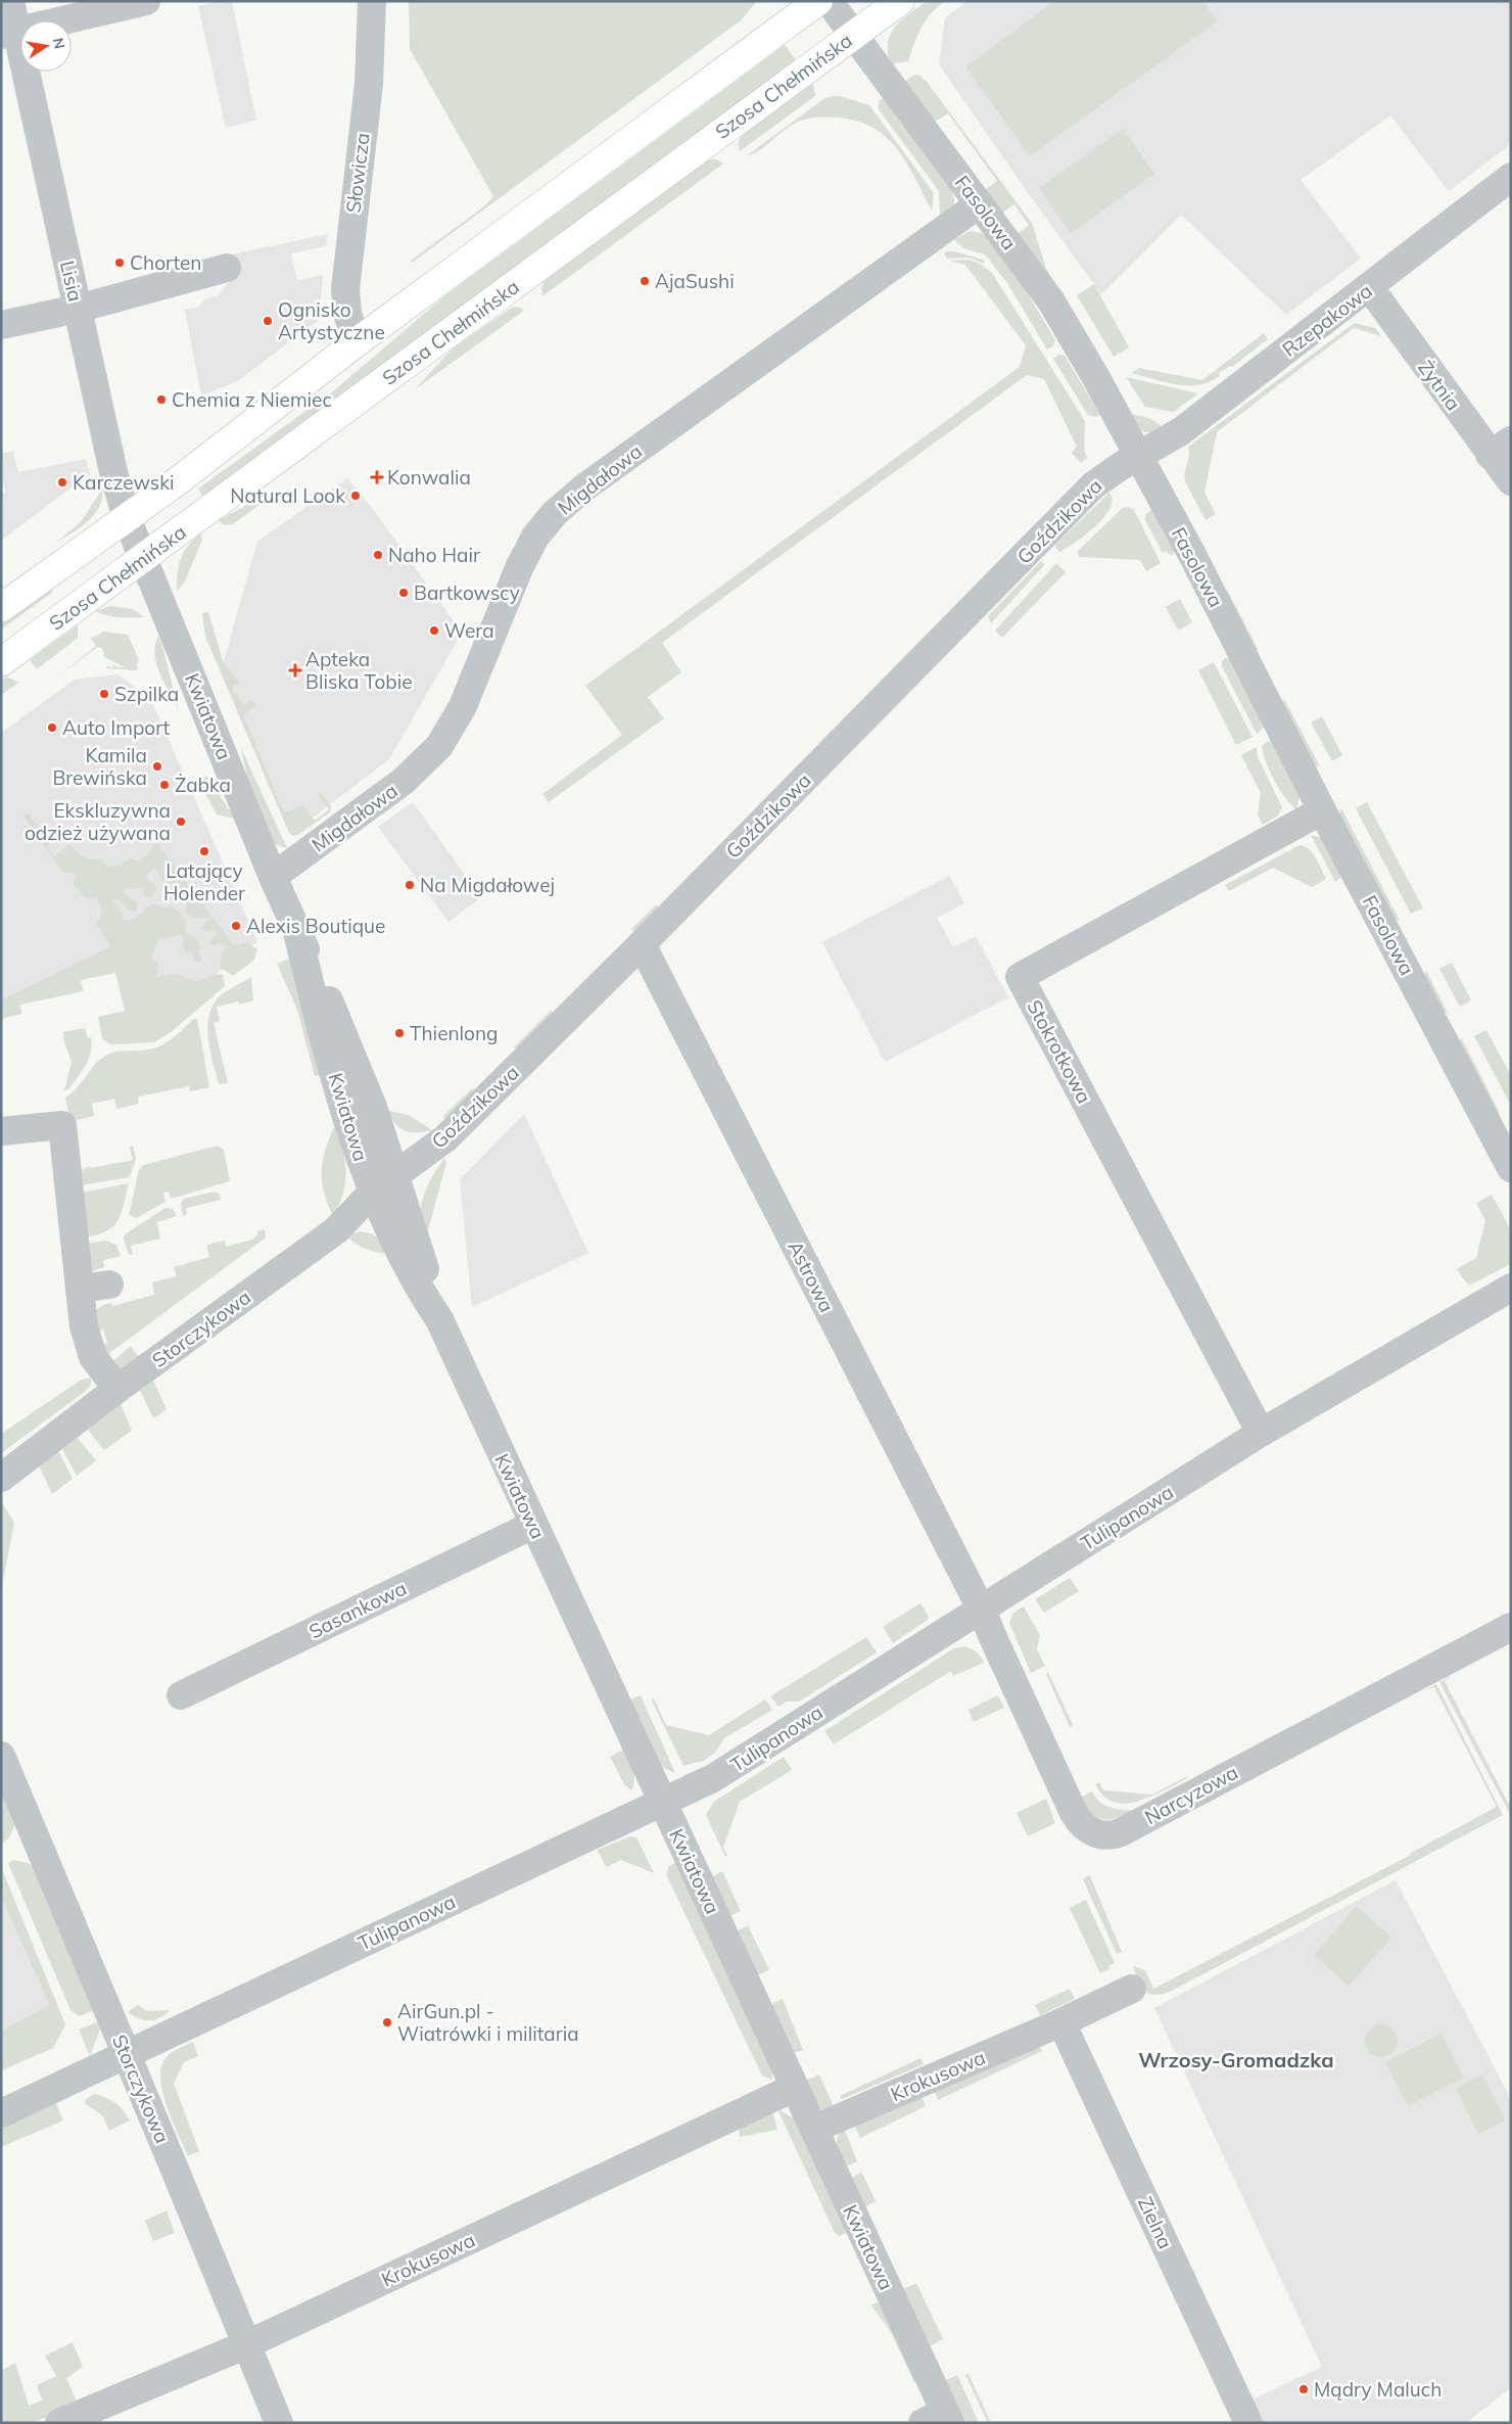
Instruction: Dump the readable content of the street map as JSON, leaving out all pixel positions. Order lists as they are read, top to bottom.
{
  "streets": {
    "main road": ["Szosa Chełmińska"],
    "street": [
      "Słowicza",
      "Fasolowa",
      "Lisia",
      "Rzepakowa",
      "Żytnia",
      "Migdałowa",
      "Goździkowa",
      "Kwiatowa",
      "Stokrotkowa",
      "Astrowa",
      "Storczykowa",
      "Tulipanowa",
      "Sasankowa",
      "Narcyzowa",
      "Krokusowa",
      "Zielna"
    ]
  },
  "crossings": [
    ["Szosa Chełmińska", "Fasolowa"],
    ["Szosa Chełmińska", "Lisia"],
    ["Szosa Chełmińska", "Kwiatowa"],
    ["Fasolowa", "Rzepakowa"],
    ["Fasolowa", "Migdałowa"],
    ["Fasolowa", "Goździkowa"],
    ["Fasolowa", "Stokrotkowa"],
    ["Lisia", "Kwiatowa"],
    ["Rzepakowa", "Żytnia"],
    ["Rzepakowa", "Goździkowa"],
    ["Migdałowa", "Kwiatowa"],
    ["Goździkowa", "Kwiatowa"],
    ["Goździkowa", "Astrowa"],
    ["Goździkowa", "Storczykowa"],
    ["Kwiatowa", "Storczykowa"],
    ["Kwiatowa", "Tulipanowa"],
    ["Kwiatowa", "Sasankowa"],
    ["Kwiatowa", "Krokusowa"],
    ["Stokrotkowa", "Tulipanowa"],
    ["Astrowa", "Tulipanowa"],
    ["Astrowa", "Narcyzowa"],
    ["Storczykowa", "Tulipanowa"],
    ["Storczykowa", "Krokusowa"],
    ["Tulipanowa", "Narcyzowa"],
    ["Krokusowa", "Zielna"]
  ],
  "districts": ["Wrzosy-Gromadzka"],
  "places": {
    "other": [
      "Chorten",
      "AjaSushi",
      "Ognisko Artystyczne",
      "Chemia z Niemiec",
      "Karczewski",
      "Natural Look",
      "Naho Hair",
      "Bartkowscy",
      "Wera",
      "Szpilka",
      "Auto Import",
      "Kamila Brewińska",
      "Żabka",
      "Ekskluzywna odzież używana",
      "Latający Holender",
      "Na Migdałowej",
      "Alexis Boutique",
      "Thienlong",
      "AirGun.pl - Wiatrówki i militaria",
      "Mądry Maluch"
    ],
    "health": ["Konwalia", "Apteka Bliska Tobie"]
  },
  "north": "right"
}
